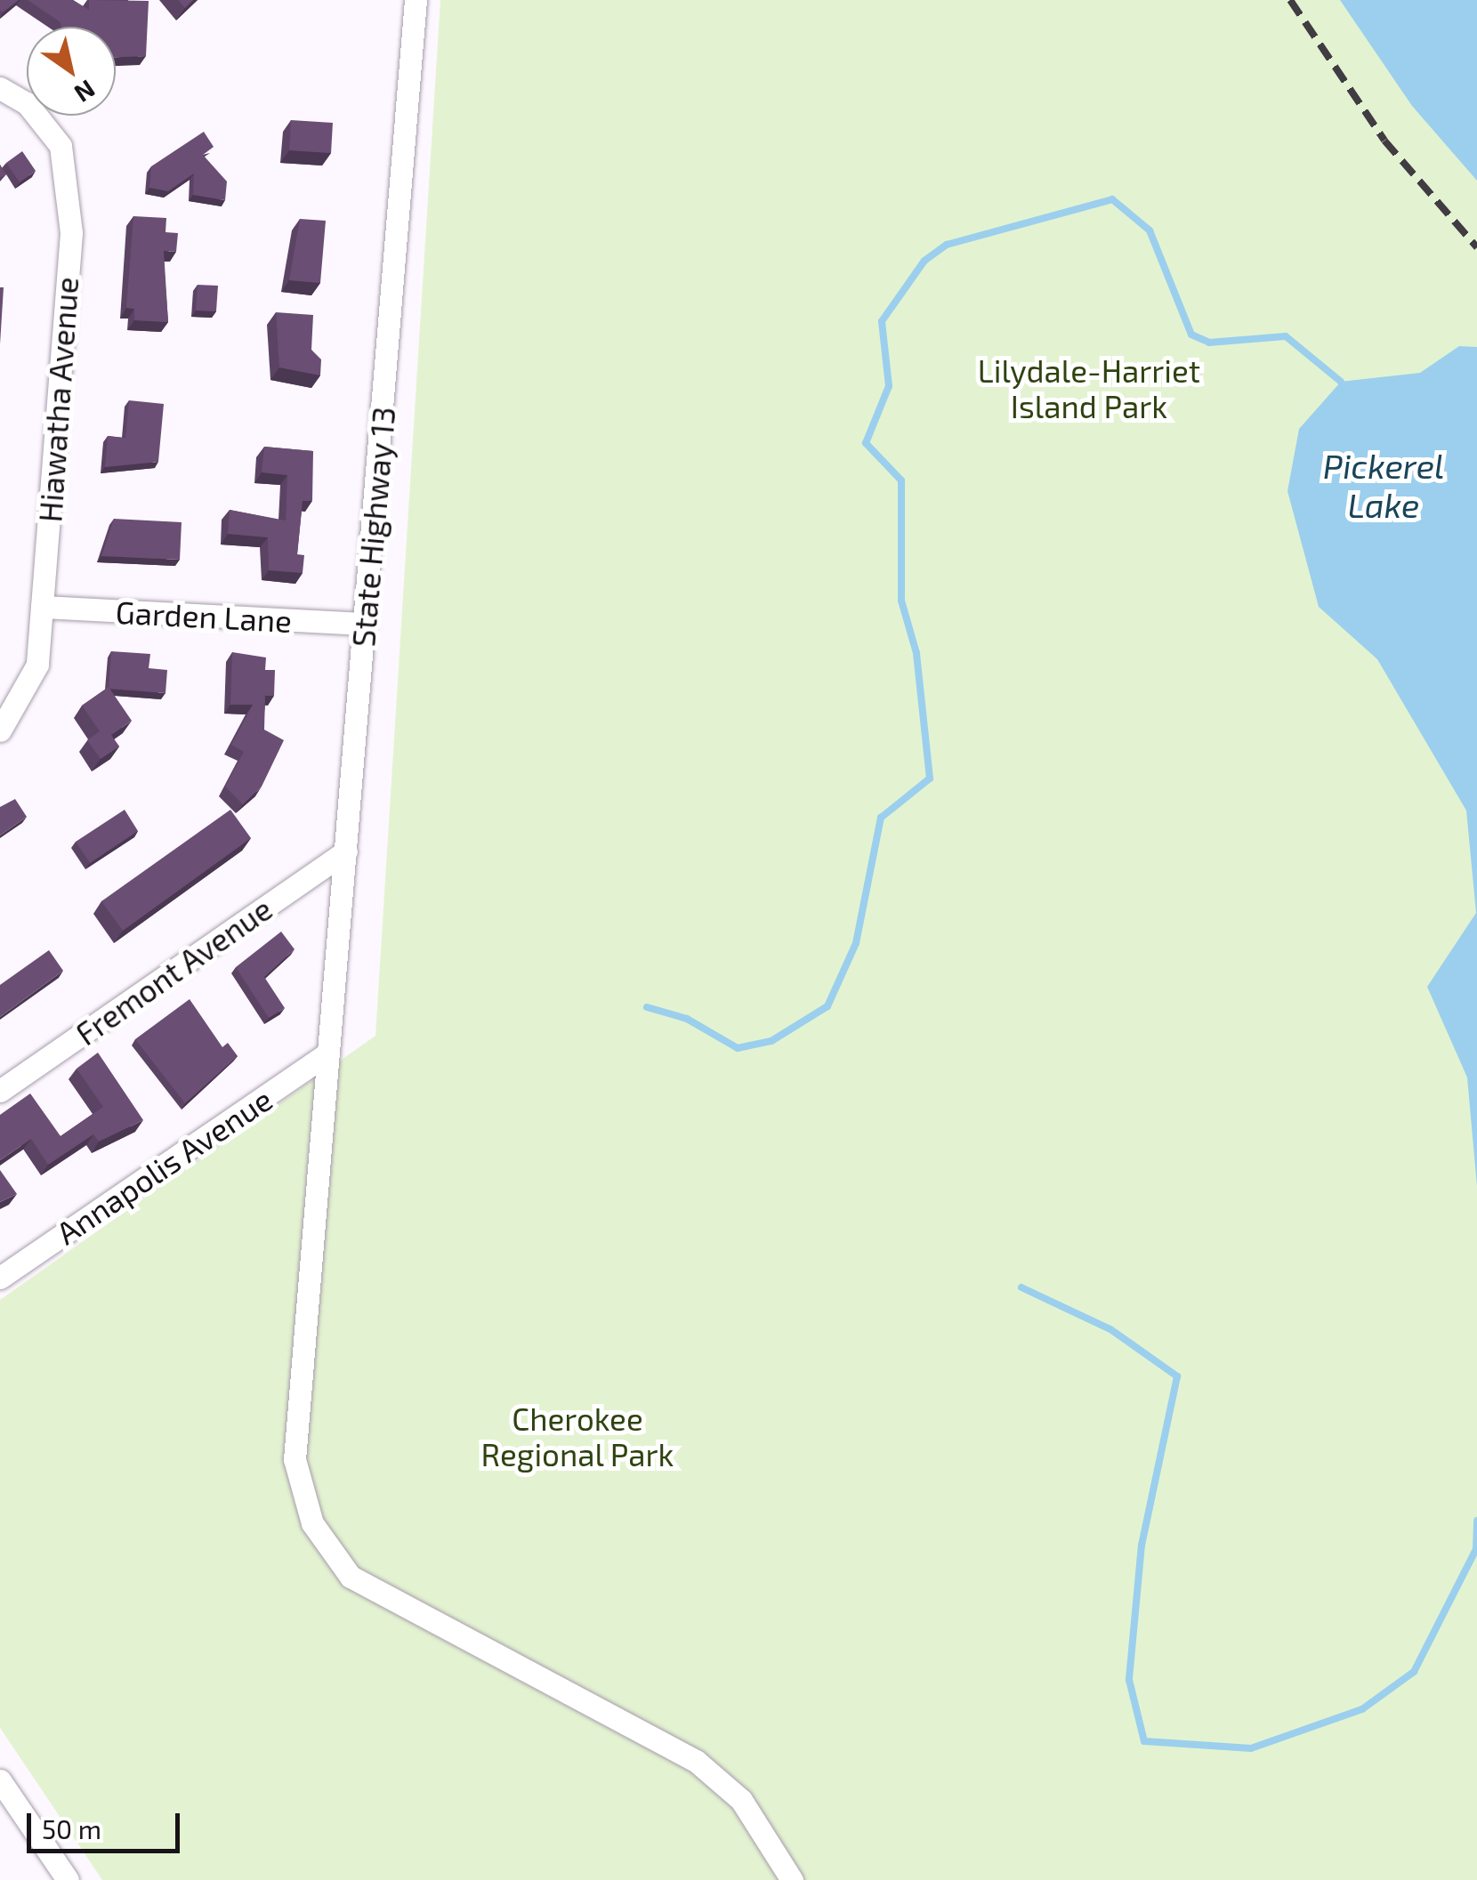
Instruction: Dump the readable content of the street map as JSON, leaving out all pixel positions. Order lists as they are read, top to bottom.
{
  "streets": {
    "street": [
      "Hiawatha Avenue",
      "State Highway 13",
      "Garden Lane",
      "Fremont Avenue",
      "Annapolis Avenue"
    ]
  },
  "crossings": [
    ["Hiawatha Avenue", "Garden Lane"],
    ["State Highway 13", "Garden Lane"],
    ["State Highway 13", "Fremont Avenue"],
    ["State Highway 13", "Annapolis Avenue"]
  ],
  "water": ["Pickerel Lake"],
  "parks": ["Lilydale-Harriet Island Park", "Cherokee Regional Park"],
  "scale_bar": "50 m",
  "north": "bottom right"
}
